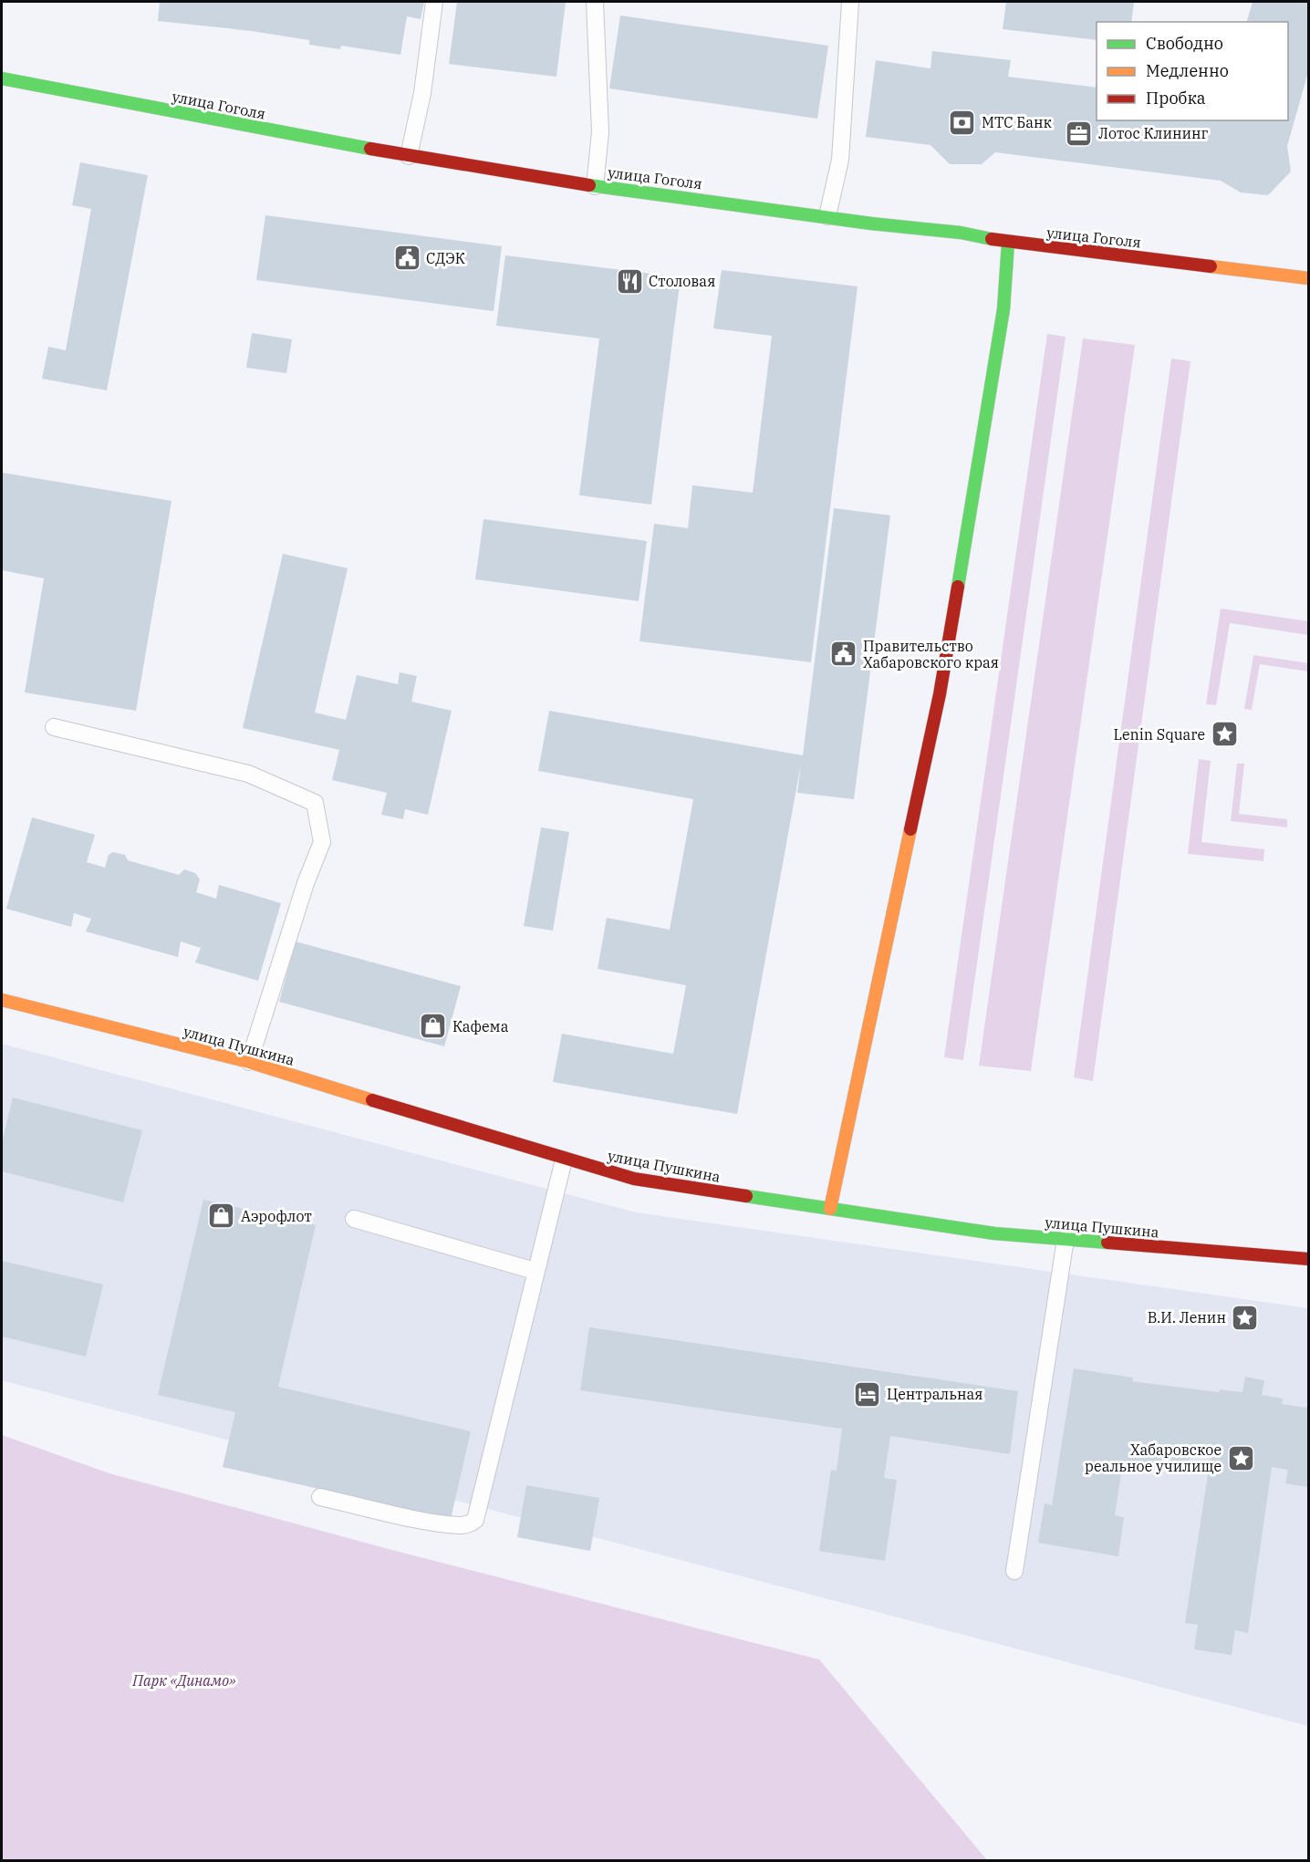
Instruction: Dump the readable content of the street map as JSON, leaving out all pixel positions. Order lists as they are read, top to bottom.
{
  "streets": {
    "street": ["улица Гоголя", "улица Пушкина"]
  },
  "parks": ["Парк «Динамо»"],
  "places": {
    "bank": ["МТС Банк"],
    "office": ["Лотос Клининг"],
    "public building": ["СДЭК", "Правительство Хабаровского края"],
    "restaurant": ["Столовая"],
    "place": ["Lenin Square", "В.И. Ленин", "Хабаровское реальное училище"],
    "shop": ["Кафема", "Аэрофлот"],
    "hotel": ["Центральная"]
  },
  "legend": ["Свободно", "Медленно", "Пробка"]
}
